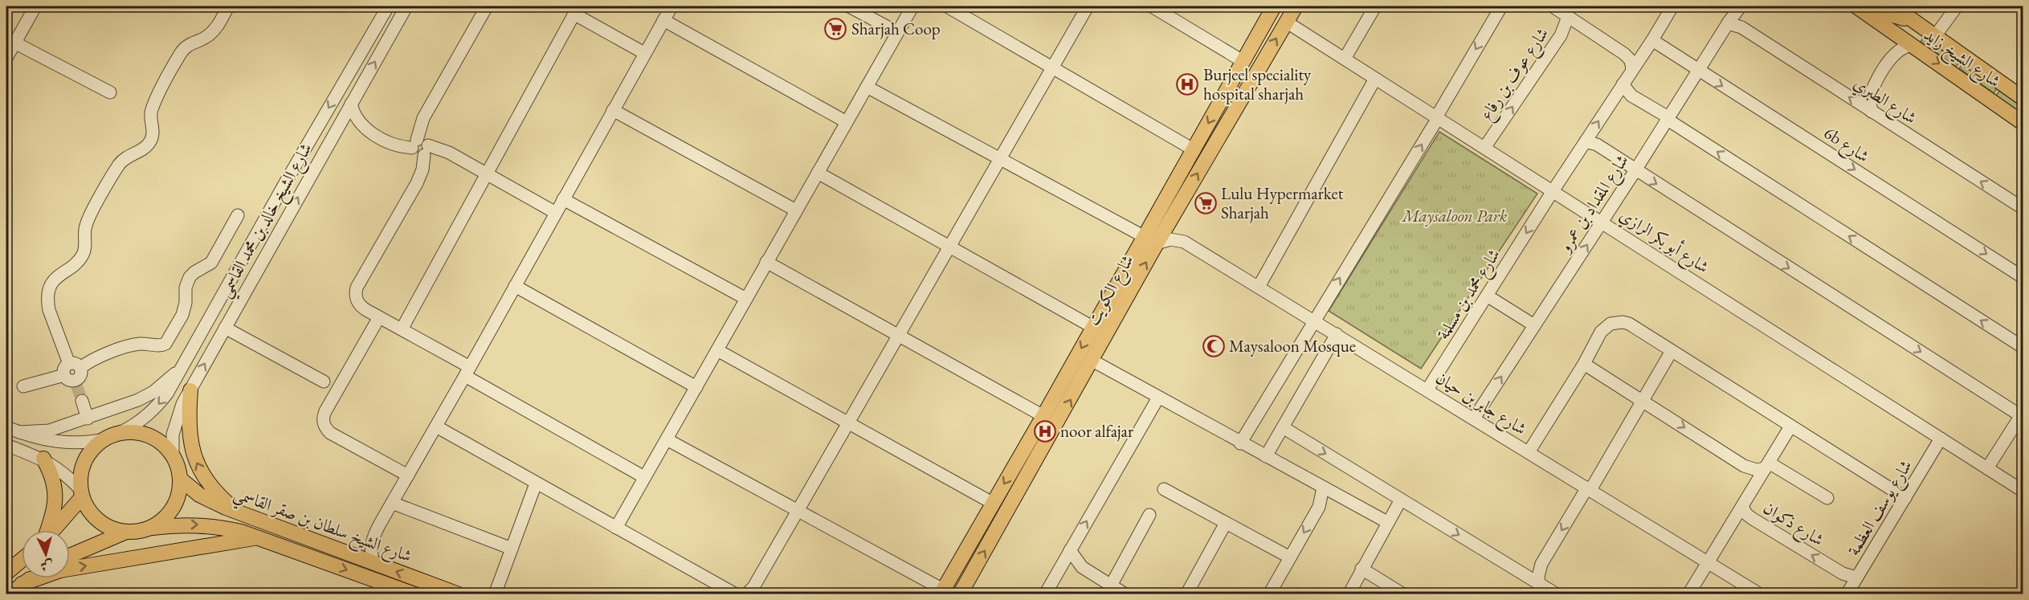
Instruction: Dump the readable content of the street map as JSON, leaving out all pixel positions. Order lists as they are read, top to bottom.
{
  "streets": {
    "main road": ["شارع الشيخ زايد", "شارع الكويت", "شارع الشيخ سلطان بن صقر القاسمي"],
    "street": [
      "شارع عوف بن رفاع",
      "شارع الطبري",
      "6b شارع",
      "شارع المقداد بن عمرو",
      "شارع الشيخ خالد بن محمد القاسمي",
      "شارع أبو بكر الرازي",
      "شارع محمد بن مسلمة",
      "شارع جابر بن حيان",
      "شارع يوسف العظمة",
      "شارع ذكوان"
    ]
  },
  "crossings": [
    ["شارع عوف بن رفاع", "شارع أبو بكر الرازي"],
    ["شارع الطبري", "شارع المقداد بن عمرو"],
    ["6b شارع", "شارع المقداد بن عمرو"],
    ["6b شارع", "شارع محمد بن مسلمة"],
    ["شارع المقداد بن عمرو", "شارع أبو بكر الرازي"],
    ["شارع المقداد بن عمرو", "شارع جابر بن حيان"],
    ["شارع الشيخ خالد بن محمد القاسمي", "شارع الشيخ سلطان بن صقر القاسمي"],
    ["شارع أبو بكر الرازي", "شارع الكويت"],
    ["شارع أبو بكر الرازي", "شارع محمد بن مسلمة"],
    ["شارع أبو بكر الرازي", "شارع يوسف العظمة"],
    ["شارع الكويت", "شارع جابر بن حيان"],
    ["شارع محمد بن مسلمة", "شارع جابر بن حيان"],
    ["شارع يوسف العظمة", "شارع ذكوان"]
  ],
  "one_way": ["شارع الطبري"],
  "parks": ["Maysaloon Park"],
  "places": {
    "supermarket": ["Sharjah Coop", "Lulu Hypermarket Sharjah"],
    "hospital": ["Burjeel speciality hospital sharjah", "noor alfajar"],
    "mosque": ["Maysaloon Mosque"]
  },
  "north": "bottom"
}
